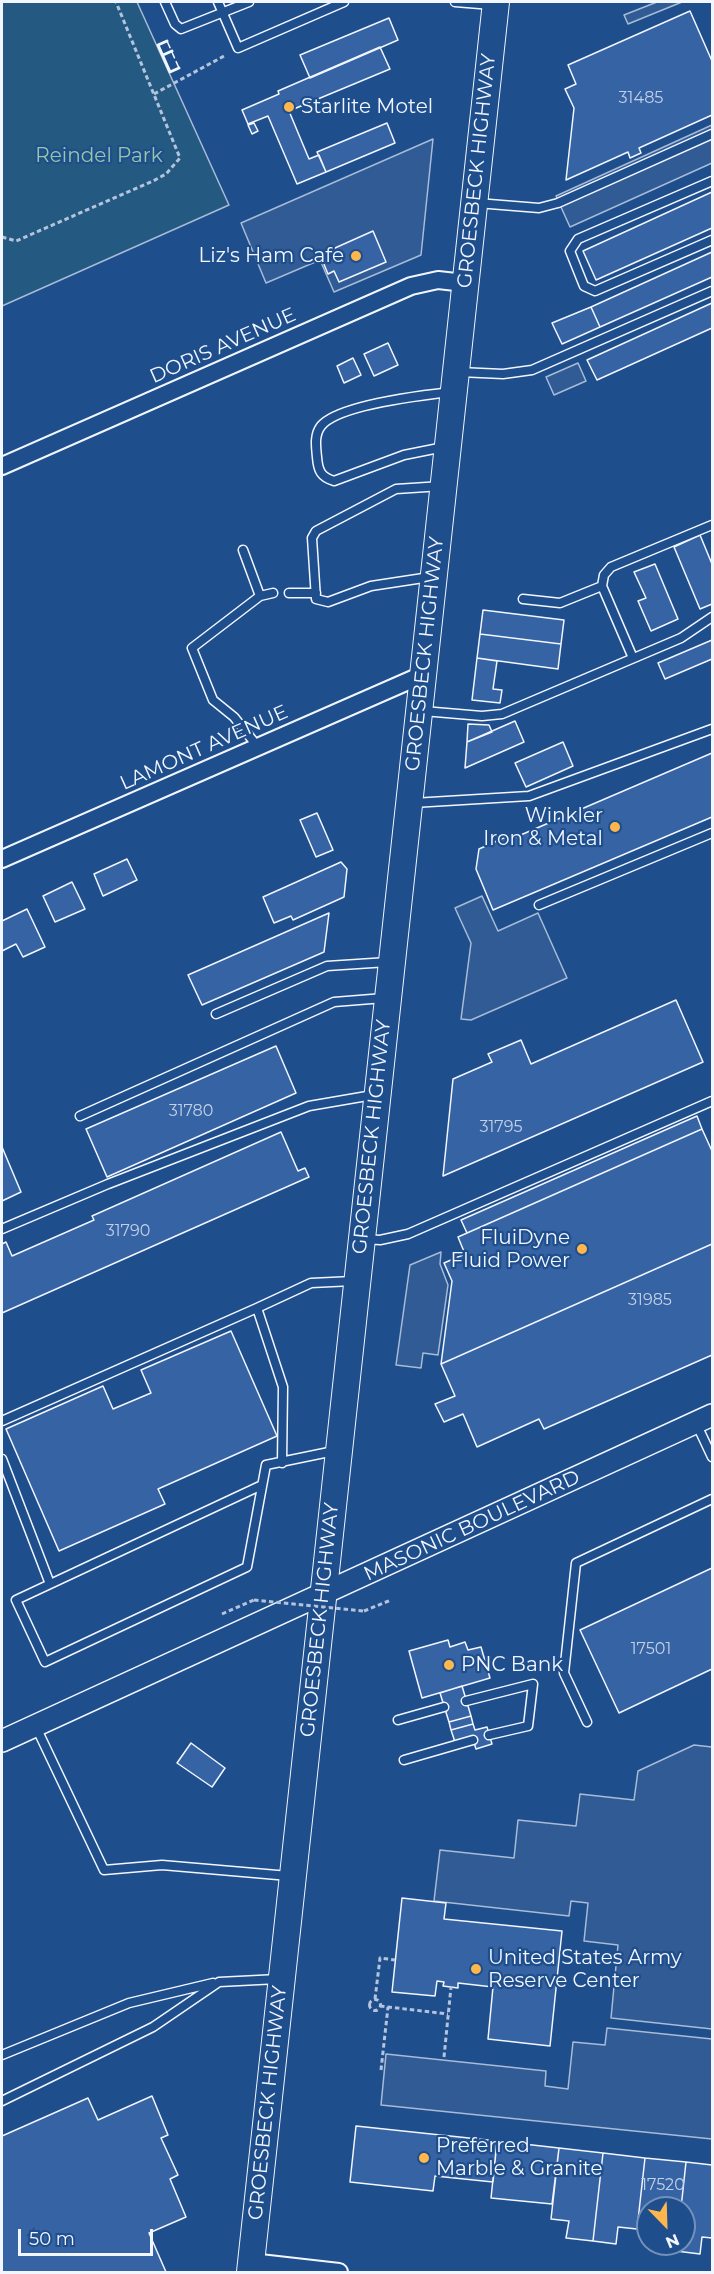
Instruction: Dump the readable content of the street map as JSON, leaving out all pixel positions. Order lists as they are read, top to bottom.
{
  "streets": {
    "main road": ["GROESBECK HIGHWAY"],
    "street": ["DORIS AVENUE", "LAMONT AVENUE", "MASONIC BOULEVARD"]
  },
  "crossings": [
    ["GROESBECK HIGHWAY", "DORIS AVENUE"],
    ["GROESBECK HIGHWAY", "LAMONT AVENUE"],
    ["GROESBECK HIGHWAY", "MASONIC BOULEVARD"]
  ],
  "parks": ["Reindel Park"],
  "places": [
    "Starlite Motel",
    "Liz's Ham Cafe",
    "Winkler Iron & Metal",
    "FluiDyne Fluid Power",
    "PNC Bank",
    "United States Army Reserve Center",
    "Preferred Marble & Granite"
  ],
  "house_numbers": [
    "31485",
    "31780",
    "31795",
    "31790",
    "31985",
    "17501",
    "17520"
  ],
  "scale_bar": "50 m",
  "north": "bottom right"
}
